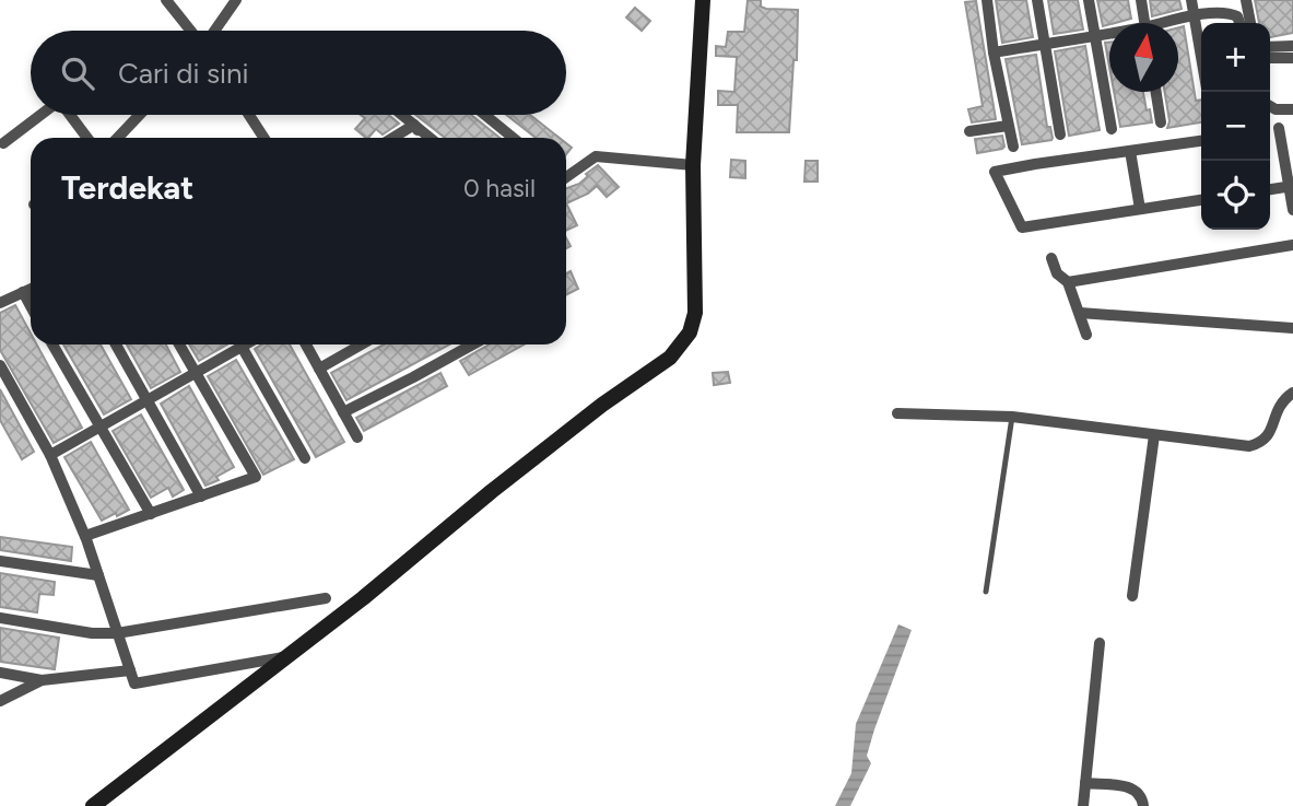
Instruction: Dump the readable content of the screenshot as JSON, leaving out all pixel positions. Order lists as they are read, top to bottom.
{
  "north": "top",
  "page": {
    "map_buttons": ["+", "−"],
    "search": "Cari di sini",
    "heading": ["Terdekat", "0 hasil"]
  }
}
